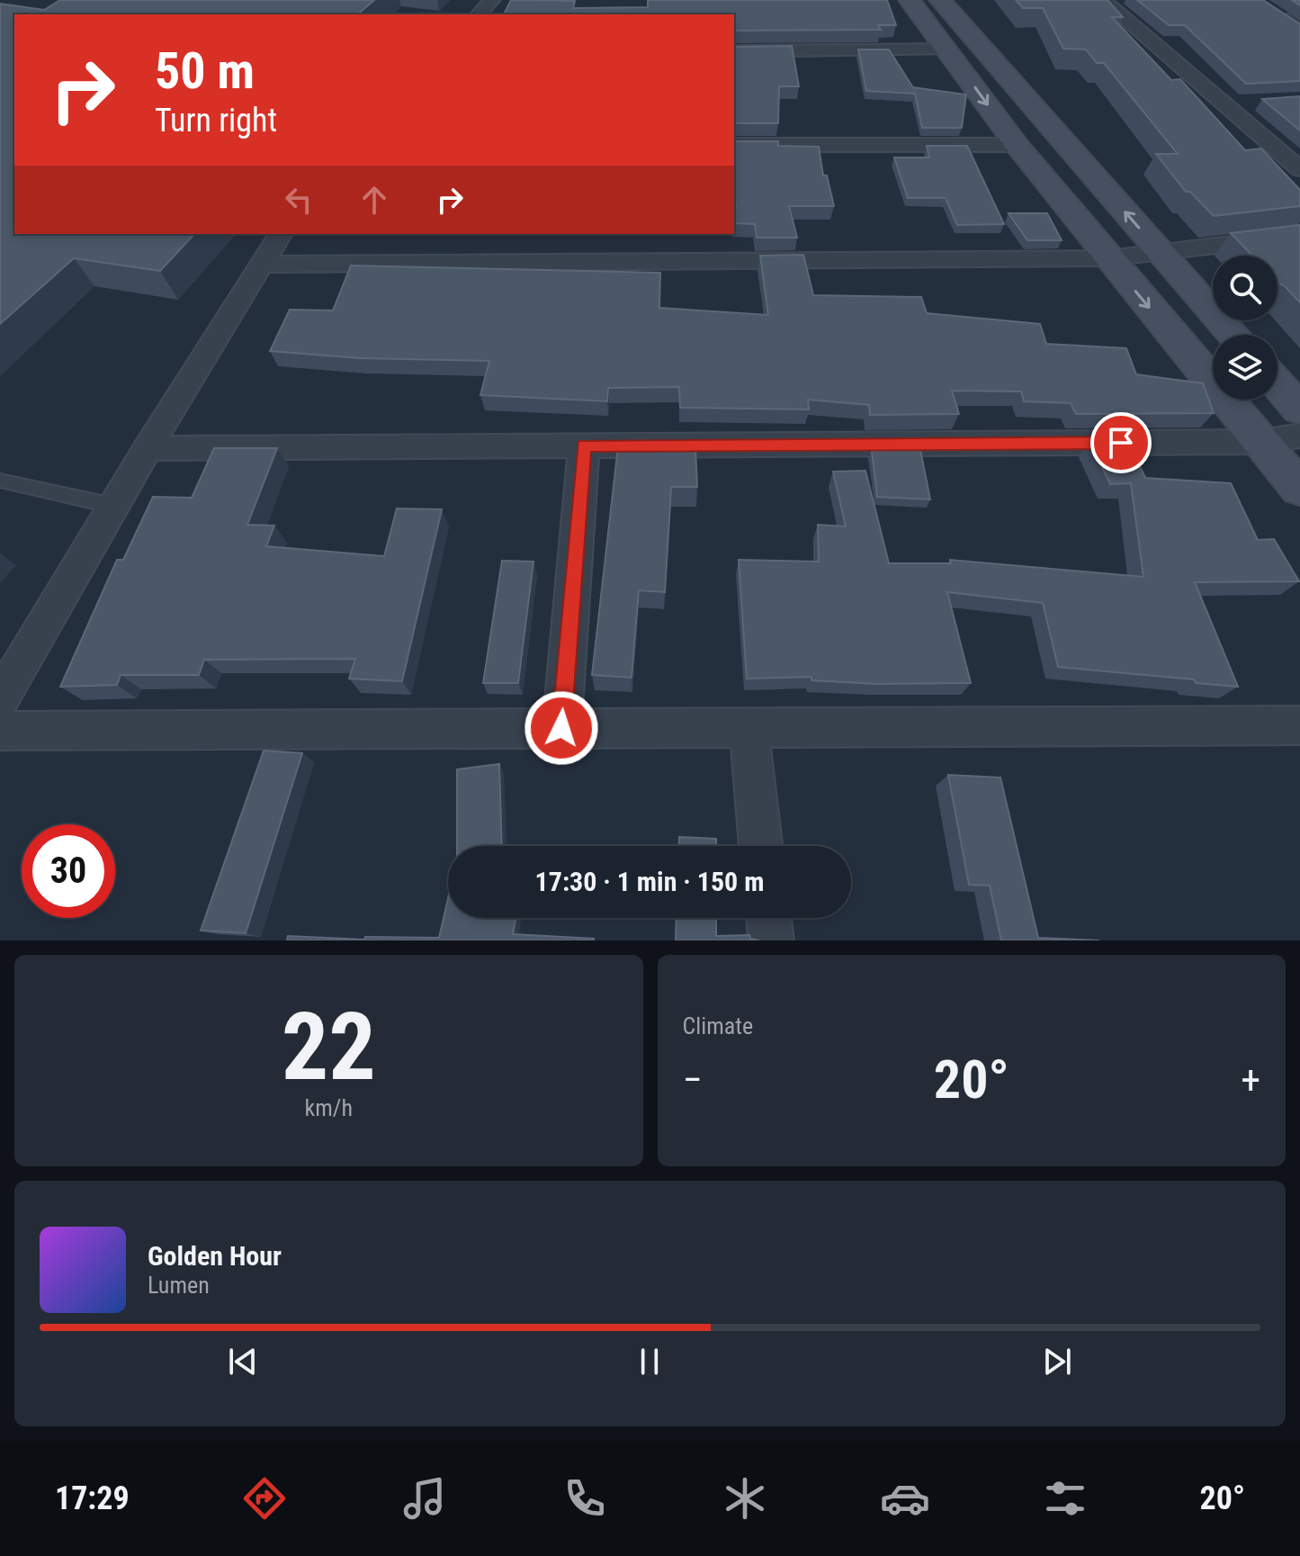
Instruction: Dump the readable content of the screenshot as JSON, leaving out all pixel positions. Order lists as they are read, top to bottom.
{
  "page": {
    "turn": ["50 m", "Turn right"],
    "limit": "30",
    "trip": "17:30 · 1 min · 150 m",
    "tile": [
      ["22", "km/h"],
      "Climate"
    ],
    "heat": ["−", "20°", "+"],
    "song": ["Golden Hour", "Lumen"],
    "tabs": ["17:29", "20°"]
  }
}
